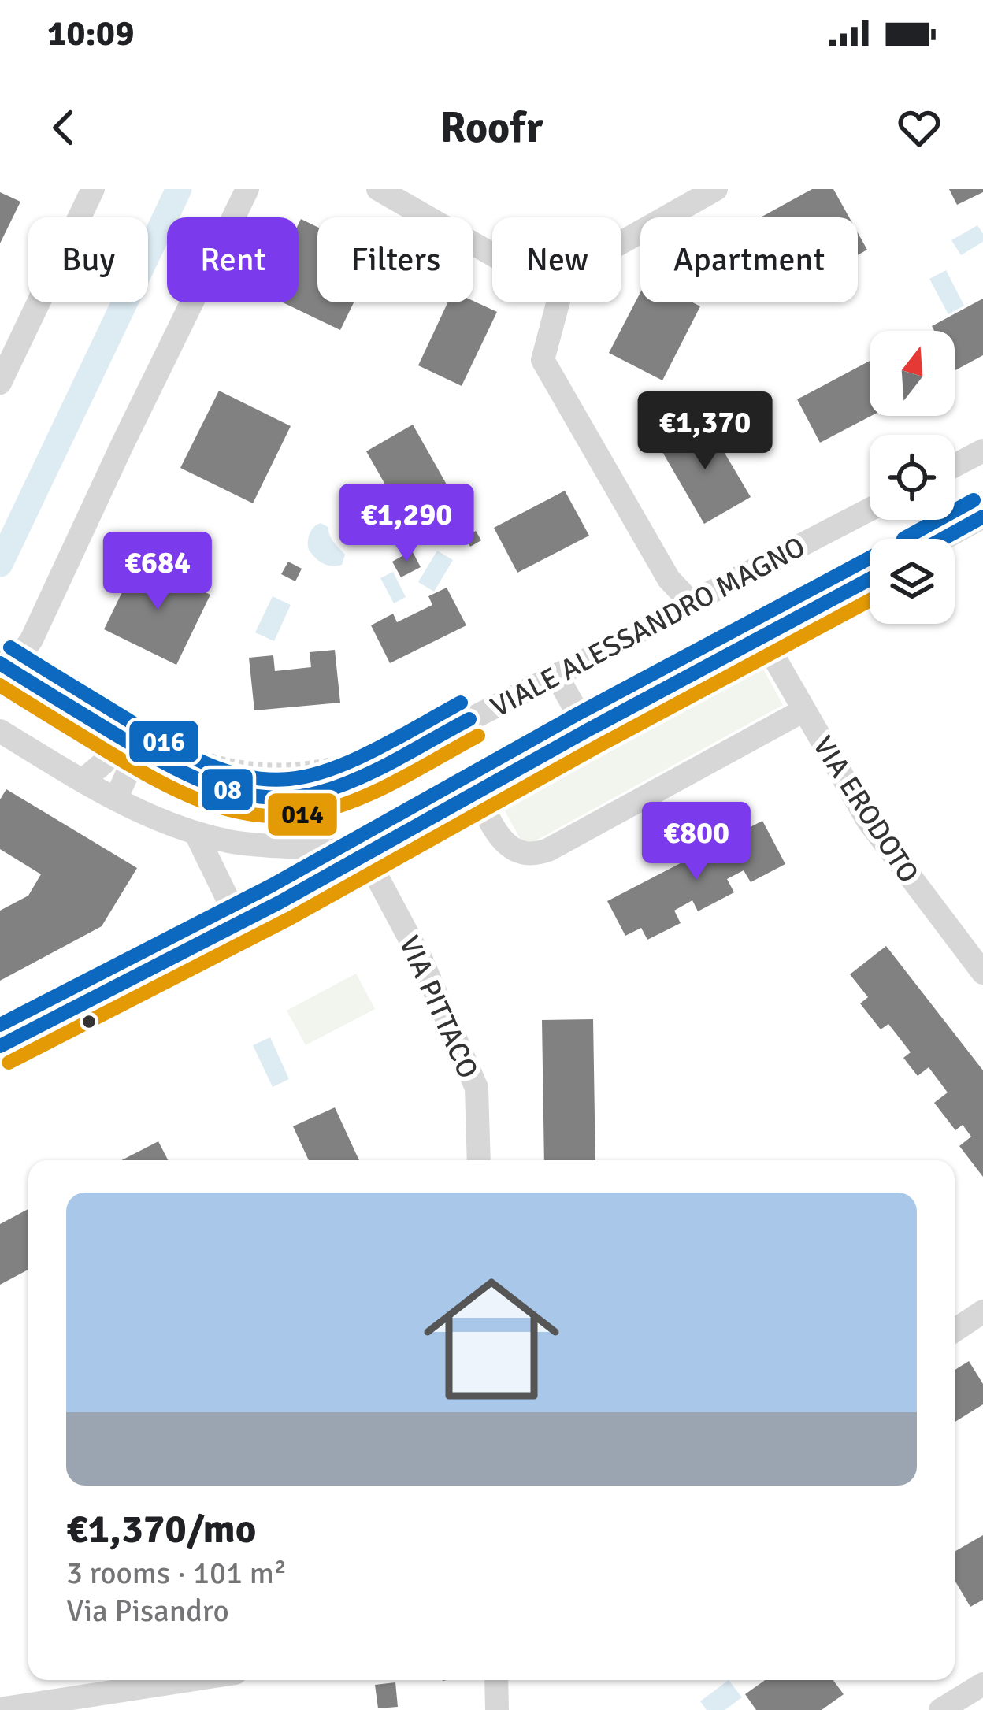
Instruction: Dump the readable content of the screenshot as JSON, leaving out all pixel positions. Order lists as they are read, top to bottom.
{
  "streets": {
    "street": ["VIALE ALESSANDRO MAGNO", "VIA ERODOTO", "VIA PITTACO"]
  },
  "lines": ["transit line 016", "transit line 08", "transit line 014"],
  "north": "top",
  "page": {
    "status": "10:09",
    "header": "Roofr",
    "chip": [
      "Buy",
      "Rent",
      "Filters",
      "New",
      "Apartment"
    ],
    "price": [
      "€1,370",
      "€1,290",
      "€684",
      "€800"
    ],
    "list": [
      {
        "name": "€1,370/mo",
        "note": "3 rooms · 101 m² · Via Pisandro"
      }
    ]
  }
}
